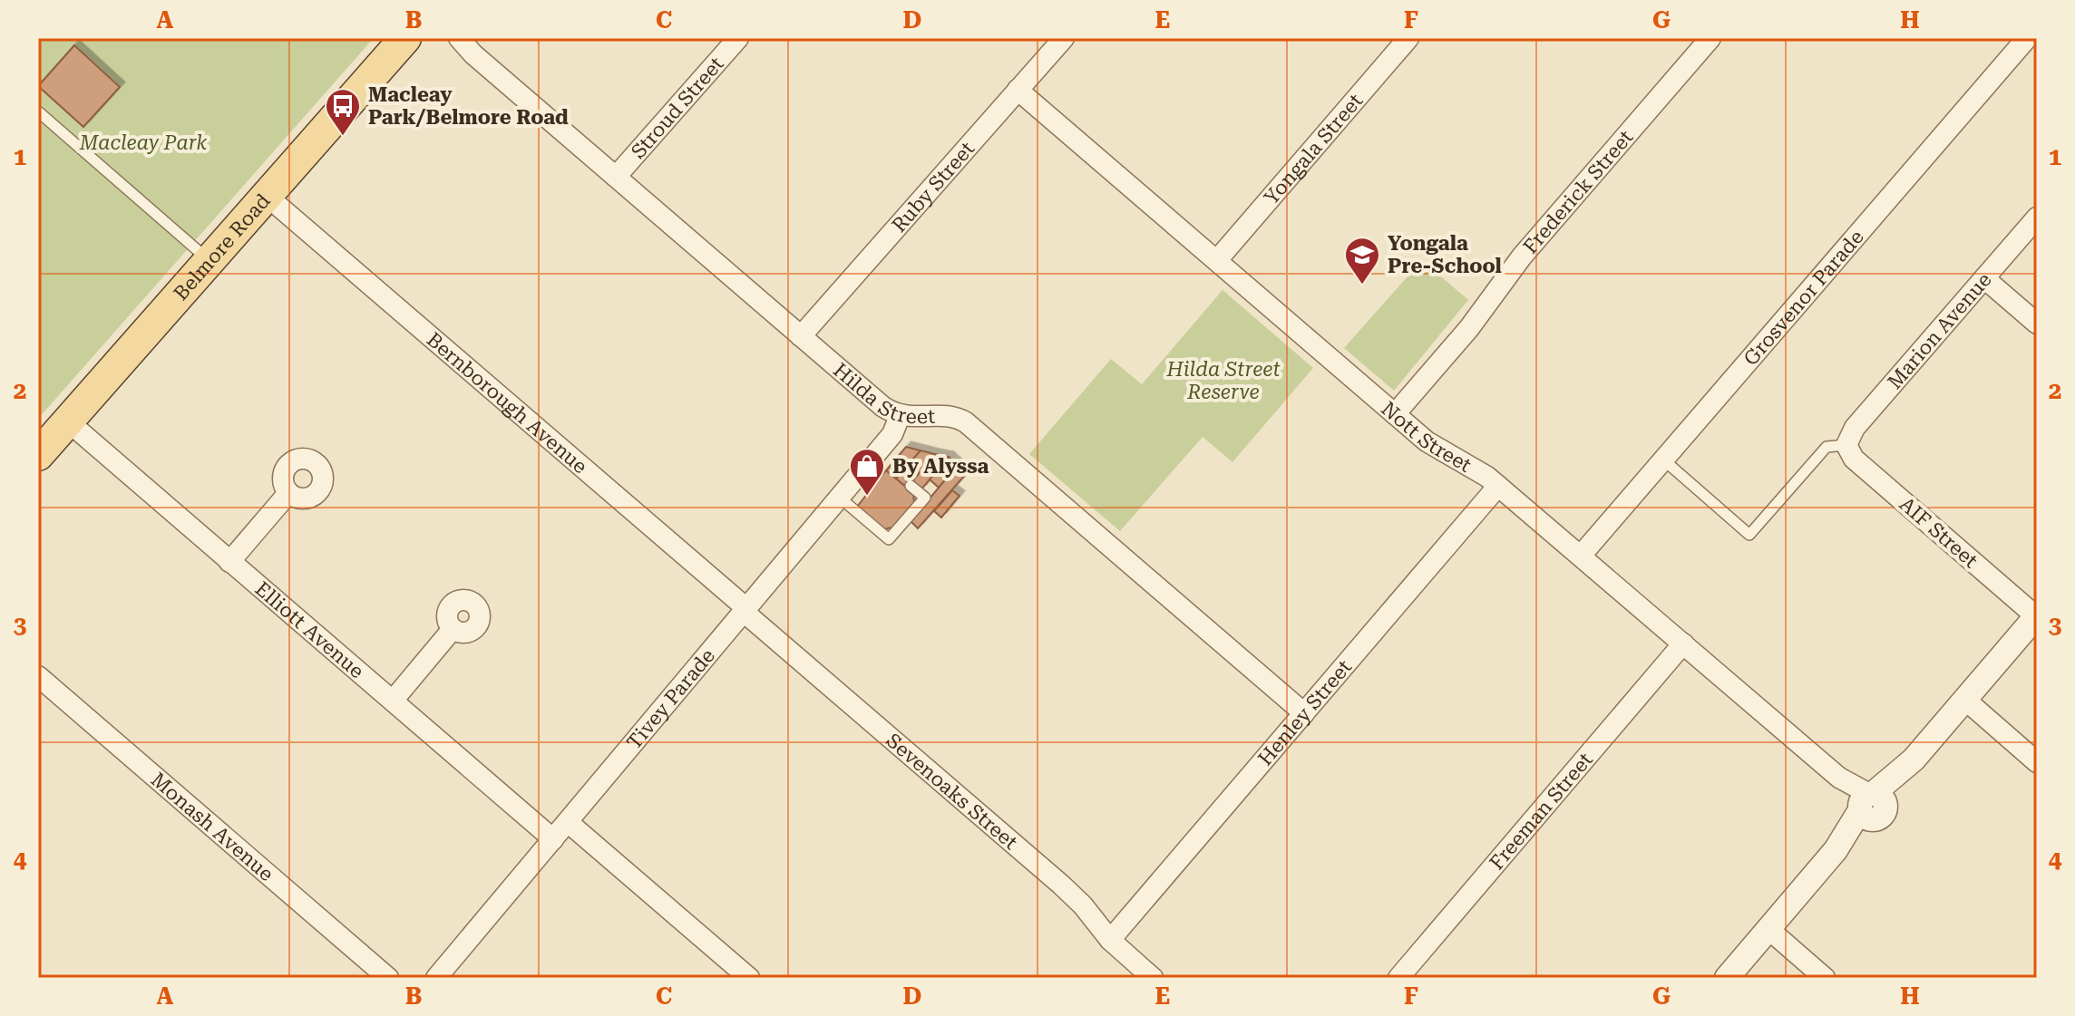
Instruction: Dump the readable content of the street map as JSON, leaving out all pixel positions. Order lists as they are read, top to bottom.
{
  "streets": {
    "main road": ["Belmore Road"],
    "street": [
      "Stroud Street",
      "Yongala Street",
      "Ruby Street",
      "Frederick Street",
      "Grosvenor Parade",
      "Marion Avenue",
      "Hilda Street",
      "Bernborough Avenue",
      "Nott Street",
      "AIF Street",
      "Elliott Avenue",
      "Tivey Parade",
      "Henley Street",
      "Sevenoaks Street",
      "Freeman Street",
      "Monash Avenue"
    ]
  },
  "crossings": [
    ["Stroud Street", "Hilda Street"],
    ["Yongala Street", "Nott Street"],
    ["Ruby Street", "Hilda Street"],
    ["Ruby Street", "Nott Street"],
    ["Frederick Street", "Nott Street"],
    ["Belmore Road", "Bernborough Avenue"],
    ["Belmore Road", "Elliott Avenue"],
    ["Grosvenor Parade", "Nott Street"],
    ["Marion Avenue", "AIF Street"],
    ["Hilda Street", "Tivey Parade"],
    ["Hilda Street", "Henley Street"],
    ["Bernborough Avenue", "Tivey Parade"],
    ["Bernborough Avenue", "Sevenoaks Street"],
    ["Nott Street", "Henley Street"],
    ["Nott Street", "Freeman Street"],
    ["Elliott Avenue", "Tivey Parade"],
    ["Tivey Parade", "Sevenoaks Street"],
    ["Henley Street", "Sevenoaks Street"]
  ],
  "parks": ["Macleay Park", "Hilda Street Reserve"],
  "places": {
    "bus stop": ["Macleay Park/Belmore Road"],
    "school or university": ["Yongala Pre-School"],
    "shop": ["By Alyssa"]
  },
  "grid": {
    "columns": [
      "A",
      "B",
      "C",
      "D",
      "E",
      "F",
      "G",
      "H"
    ],
    "rows": [
      "1",
      "2",
      "3",
      "4"
    ]
  }
}
